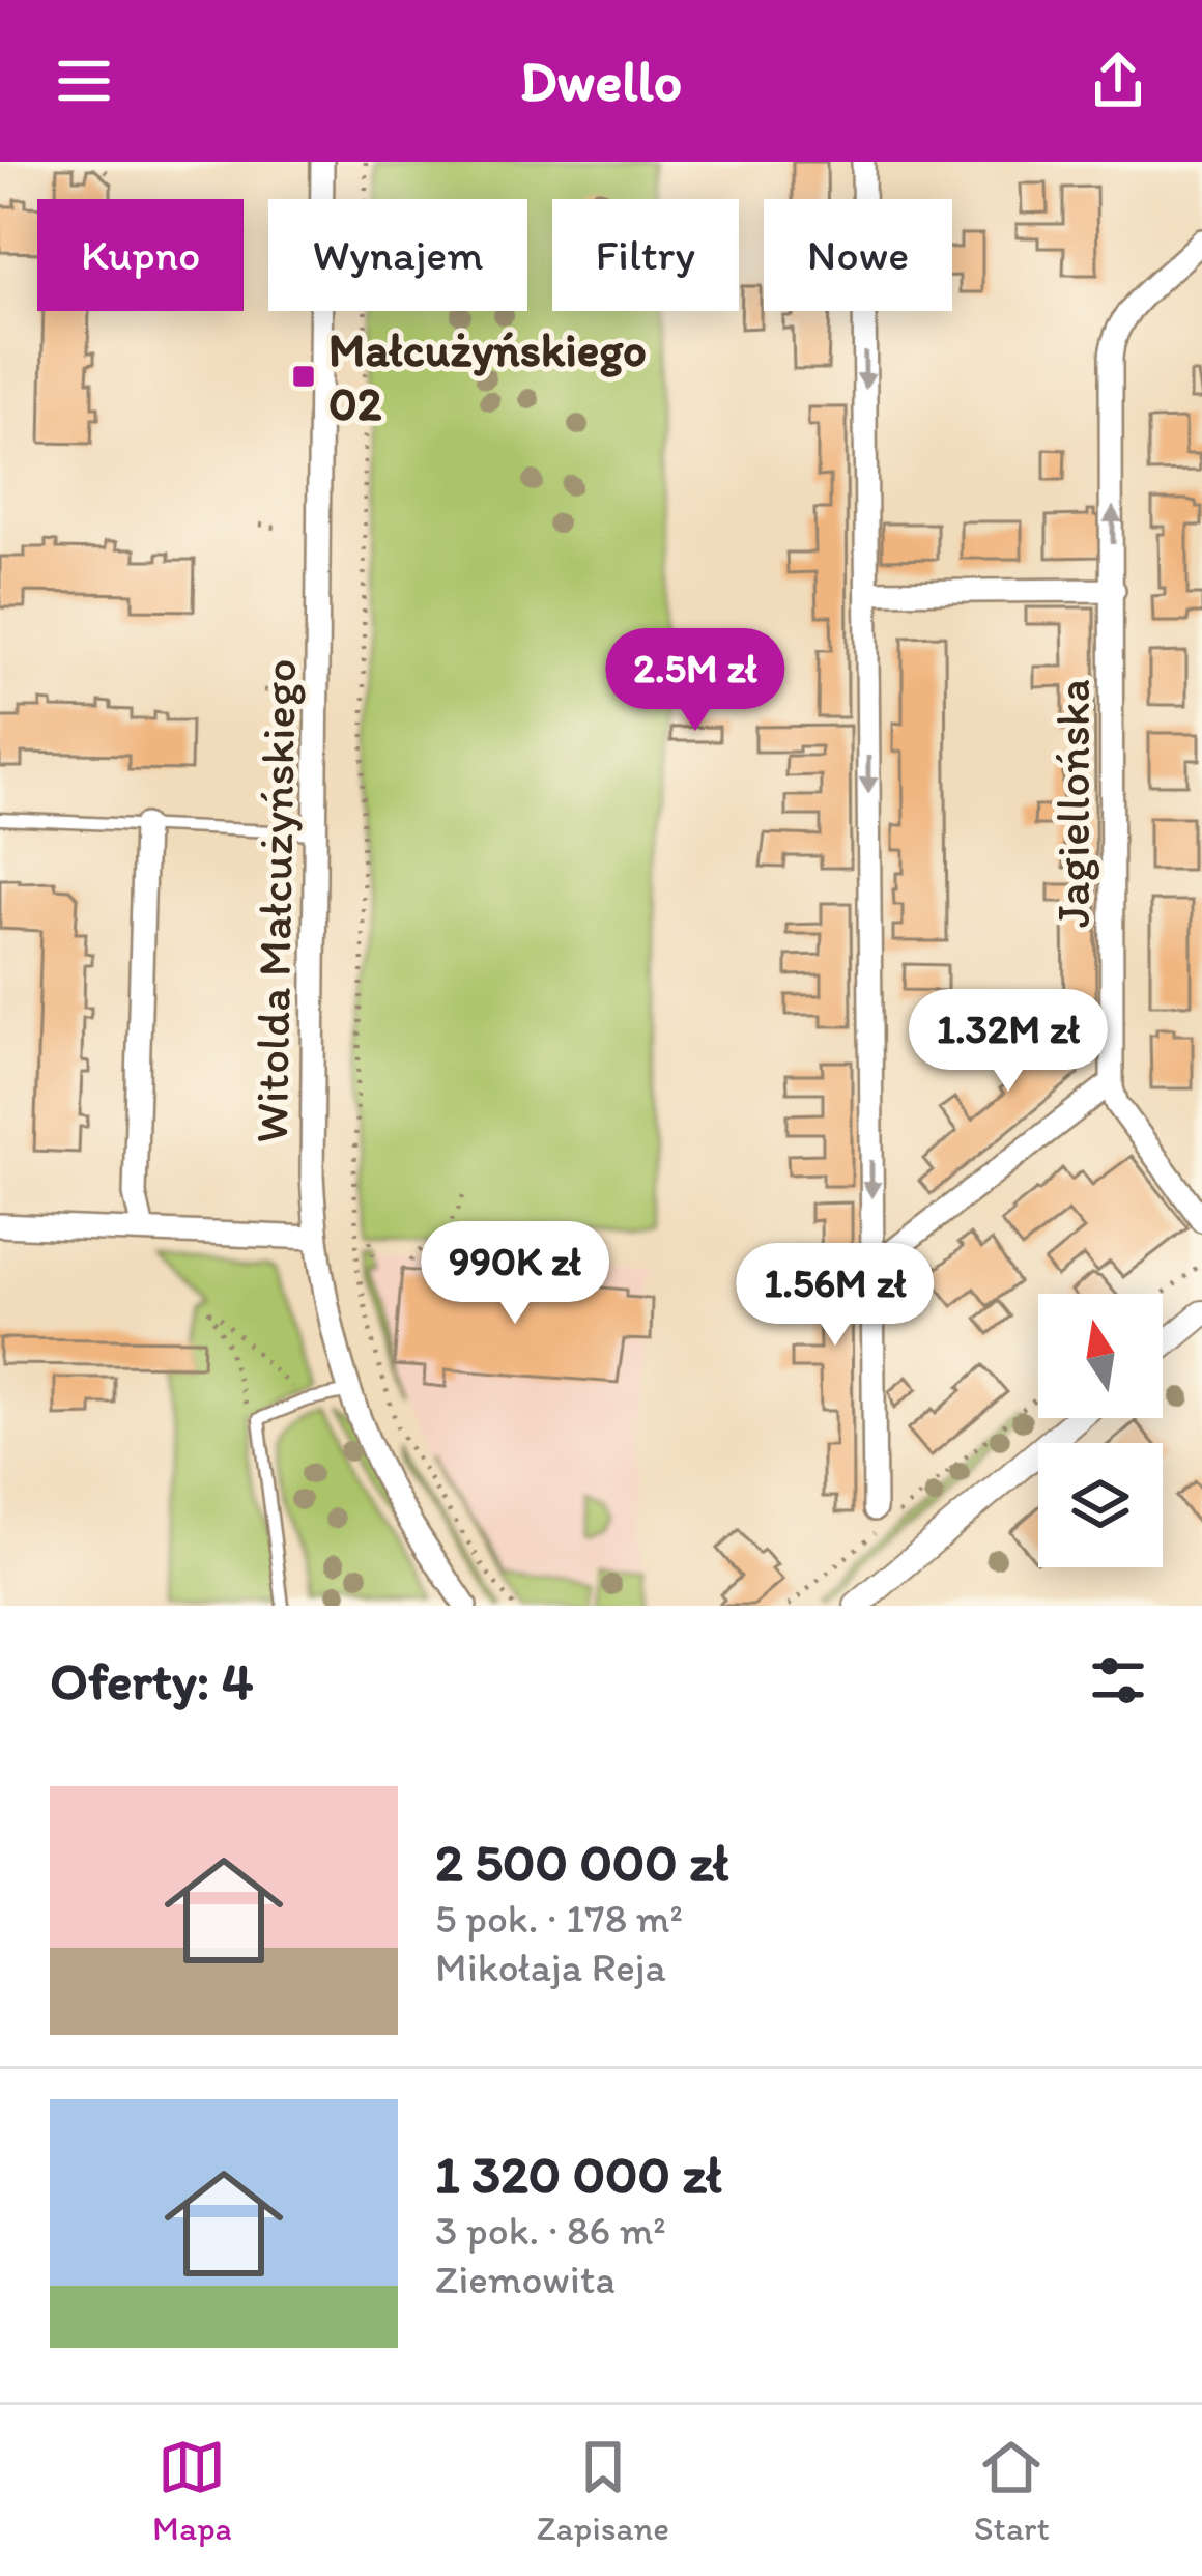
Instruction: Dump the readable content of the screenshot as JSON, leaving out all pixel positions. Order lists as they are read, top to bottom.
{
  "streets": {
    "street": ["Jagiellońska", "Witolda Małcużyńskiego"]
  },
  "places": {
    "transit": ["Małcużyńskiego 02"]
  },
  "north": "top",
  "page": {
    "header": "Dwello",
    "chip": [
      "Kupno",
      "Wynajem",
      "Filtry",
      "Nowe"
    ],
    "price": [
      "2.5M zł",
      "1.32M zł",
      "990K zł",
      "1.56M zł"
    ],
    "heading": "Oferty: 4",
    "list": [
      {
        "name": "2 500 000 zł",
        "note": "5 pok. · 178 m² · Mikołaja Reja"
      },
      {
        "name": "1 320 000 zł",
        "note": "3 pok. · 86 m² · Ziemowita"
      }
    ],
    "tabs": ["Mapa", "Zapisane", "Start"]
  }
}
